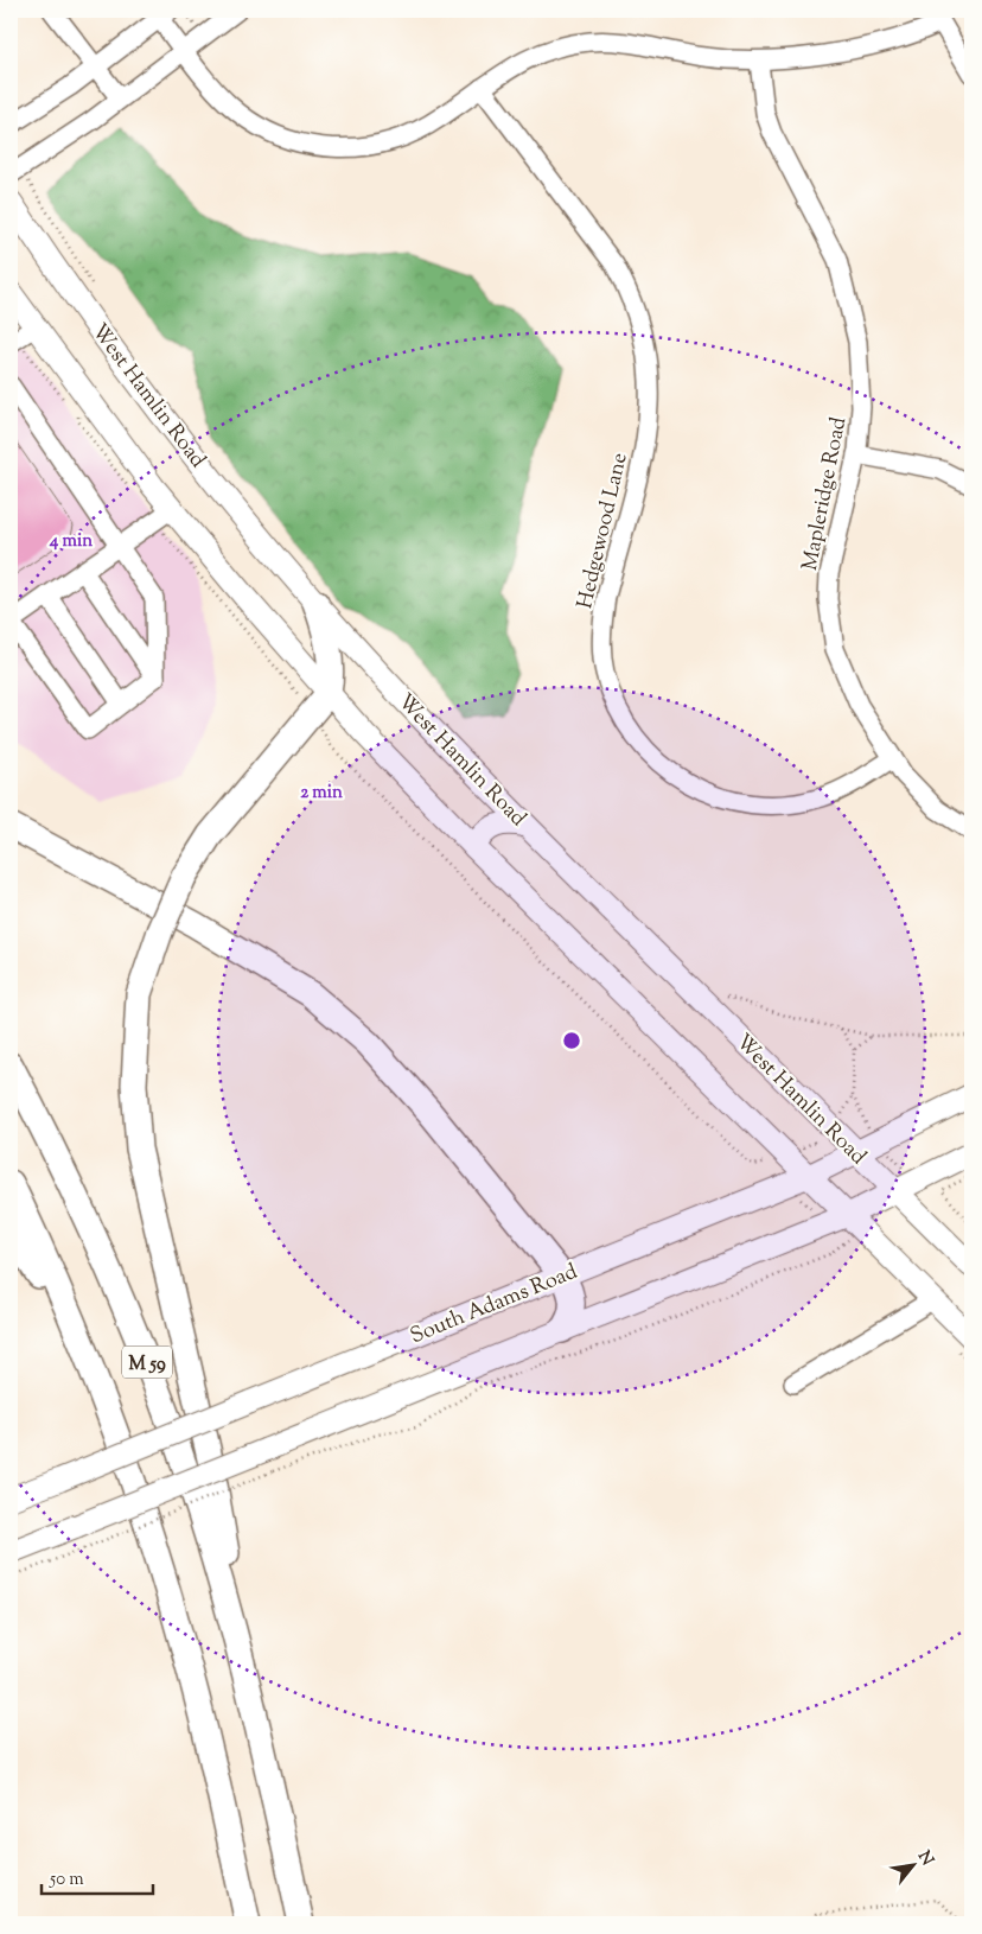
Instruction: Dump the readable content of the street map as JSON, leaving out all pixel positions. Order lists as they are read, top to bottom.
{
  "streets": {
    "highway": ["M 59"],
    "main road": ["West Hamlin Road", "South Adams Road"],
    "street": ["Mapleridge Road", "Hedgewood Lane"]
  },
  "crossings": [
    ["West Hamlin Road", "South Adams Road"],
    ["Mapleridge Road", "Hedgewood Lane"]
  ],
  "scale_bar": "50 m",
  "north": "top right",
  "rings": ["4 min", "2 min"]
}
